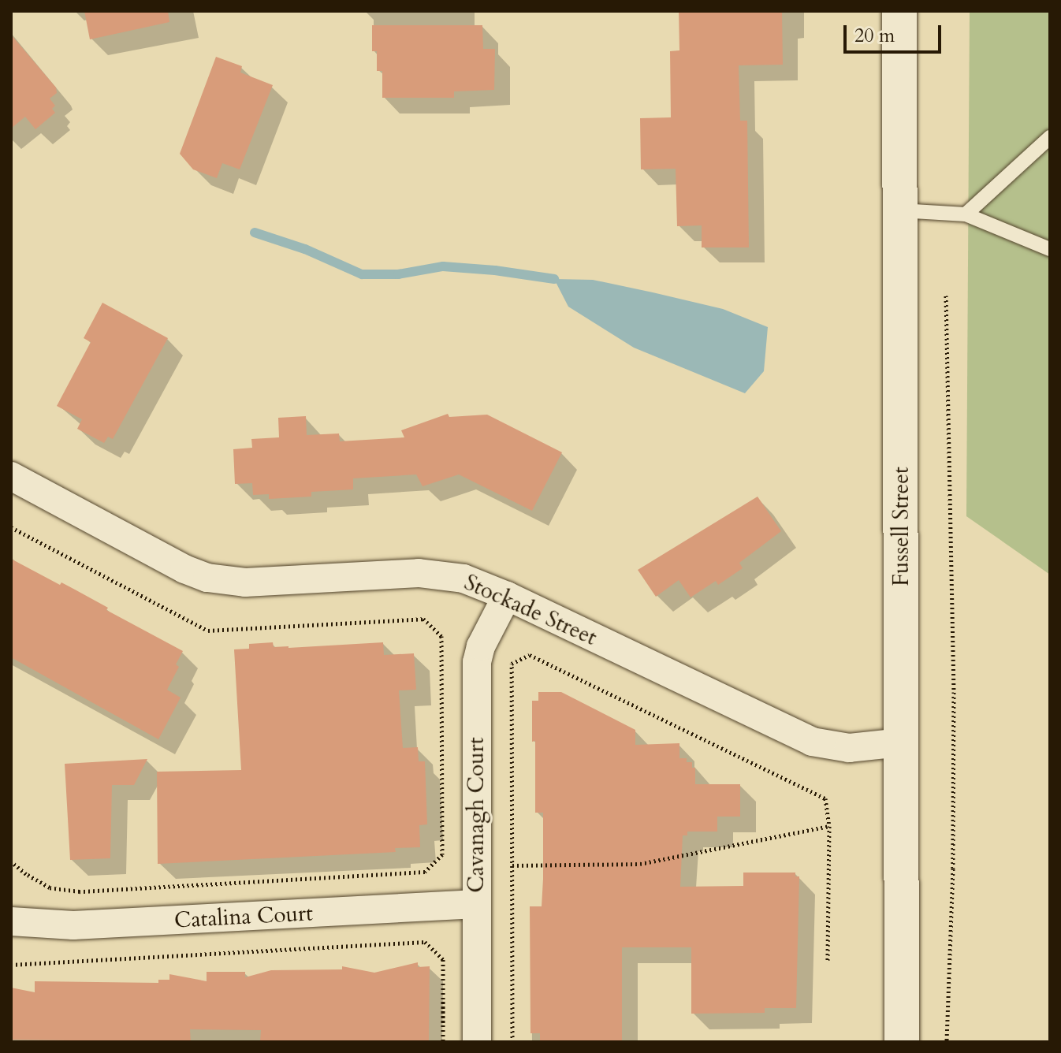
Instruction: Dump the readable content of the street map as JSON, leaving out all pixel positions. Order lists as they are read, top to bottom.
{
  "streets": {
    "street": [
      "Fussell Street",
      "Stockade Street",
      "Cavanagh Court",
      "Catalina Court"
    ]
  },
  "crossings": [
    ["Fussell Street", "Stockade Street"],
    ["Stockade Street", "Cavanagh Court"],
    ["Cavanagh Court", "Catalina Court"]
  ],
  "scale_bar": "20 m"
}
